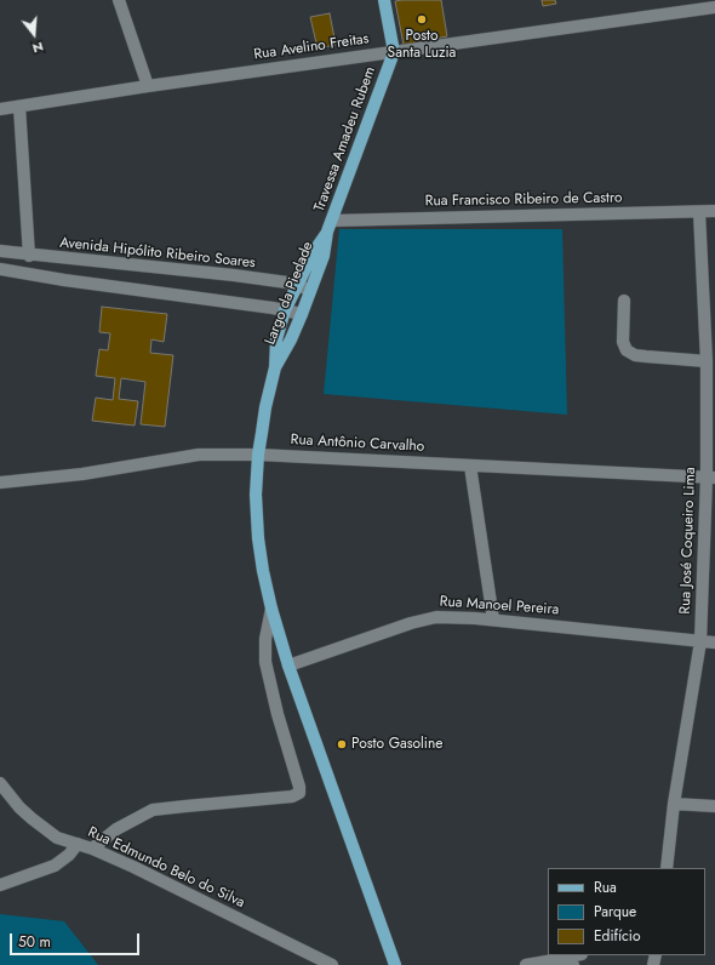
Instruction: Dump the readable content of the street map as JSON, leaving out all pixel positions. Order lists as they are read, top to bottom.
{
  "streets": {
    "main road": ["Travessa Amadeu Rubem", "Largo da Piedade"],
    "street": [
      "Rua Avelino Freitas",
      "Rua Francisco Ribeiro de Castro",
      "Avenida Hipólito Ribeiro Soares",
      "Rua Antônio Carvalho",
      "Rua José Coqueiro Lima",
      "Rua Manoel Pereira",
      "Rua Edmundo Belo do Silva"
    ]
  },
  "crossings": [
    ["Rua Avelino Freitas", "Travessa Amadeu Rubem"],
    ["Travessa Amadeu Rubem", "Rua Francisco Ribeiro de Castro"],
    ["Travessa Amadeu Rubem", "Largo da Piedade"],
    ["Rua Francisco Ribeiro de Castro", "Largo da Piedade"],
    ["Rua Francisco Ribeiro de Castro", "Rua José Coqueiro Lima"],
    ["Avenida Hipólito Ribeiro Soares", "Largo da Piedade"],
    ["Largo da Piedade", "Rua Antônio Carvalho"],
    ["Largo da Piedade", "Rua Manoel Pereira"],
    ["Rua Antônio Carvalho", "Rua José Coqueiro Lima"],
    ["Rua José Coqueiro Lima", "Rua Manoel Pereira"]
  ],
  "places": ["Posto Santa Luzia", "Posto Gasoline"],
  "legend": ["Rua", "Parque", "Edifício"],
  "scale_bar": "50 m",
  "north": "bottom"
}
